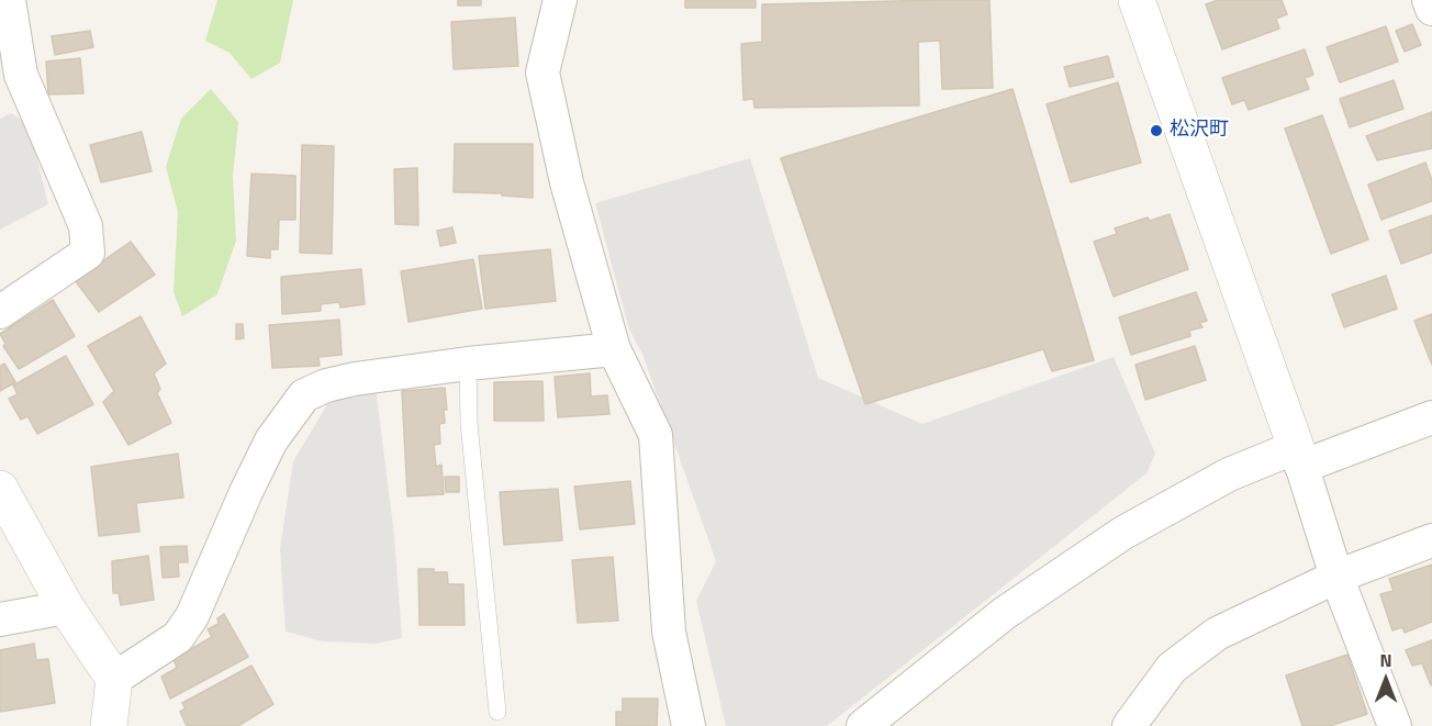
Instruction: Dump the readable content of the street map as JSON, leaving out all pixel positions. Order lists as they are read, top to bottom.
{
  "places": ["松沢町"],
  "north": "top"
}
